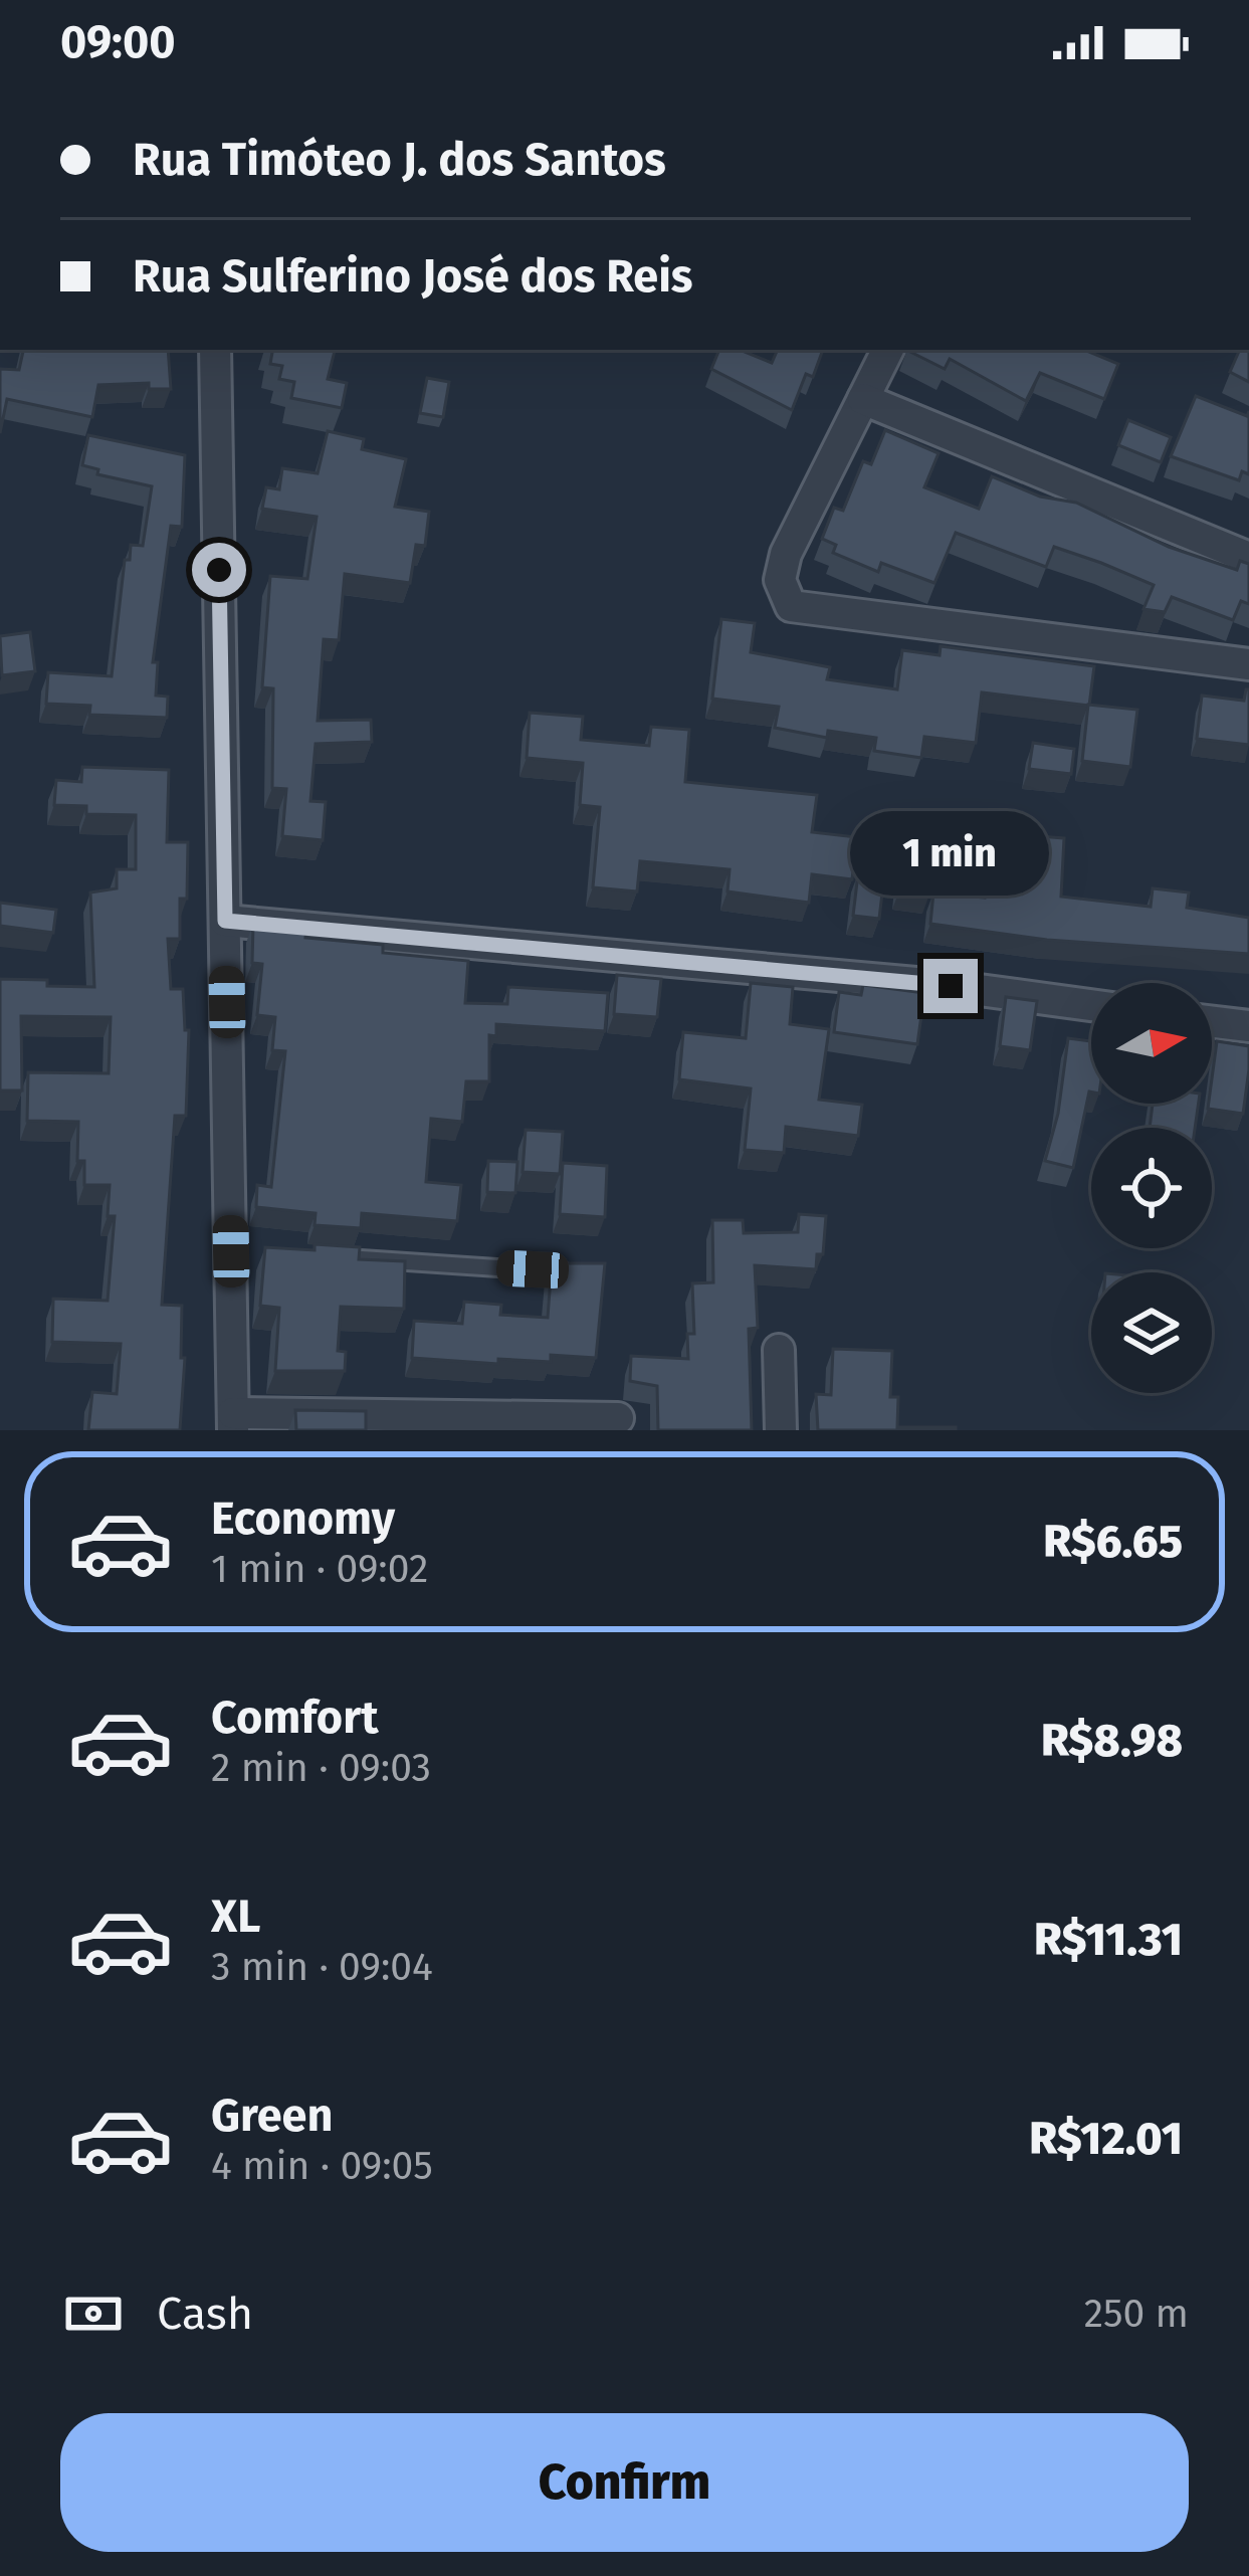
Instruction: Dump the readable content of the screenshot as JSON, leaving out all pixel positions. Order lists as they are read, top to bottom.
{
  "north": "right",
  "page": {
    "status": "09:00",
    "banner": ["Rua Timóteo J. dos Santos", "Rua Sulferino José dos Reis"],
    "bubble": "1 min",
    "list": [
      {
        "name": "Economy",
        "note": "1 min · 09:02",
        "value": "R$6.65"
      },
      {
        "name": "Comfort",
        "note": "2 min · 09:03",
        "value": "R$8.98"
      },
      {
        "name": "XL",
        "note": "3 min · 09:04",
        "value": "R$11.31"
      },
      {
        "name": "Green",
        "note": "4 min · 09:05",
        "value": "R$12.01"
      }
    ],
    "pay": ["Cash", "250 m"],
    "buttons": "Confirm"
  }
}
